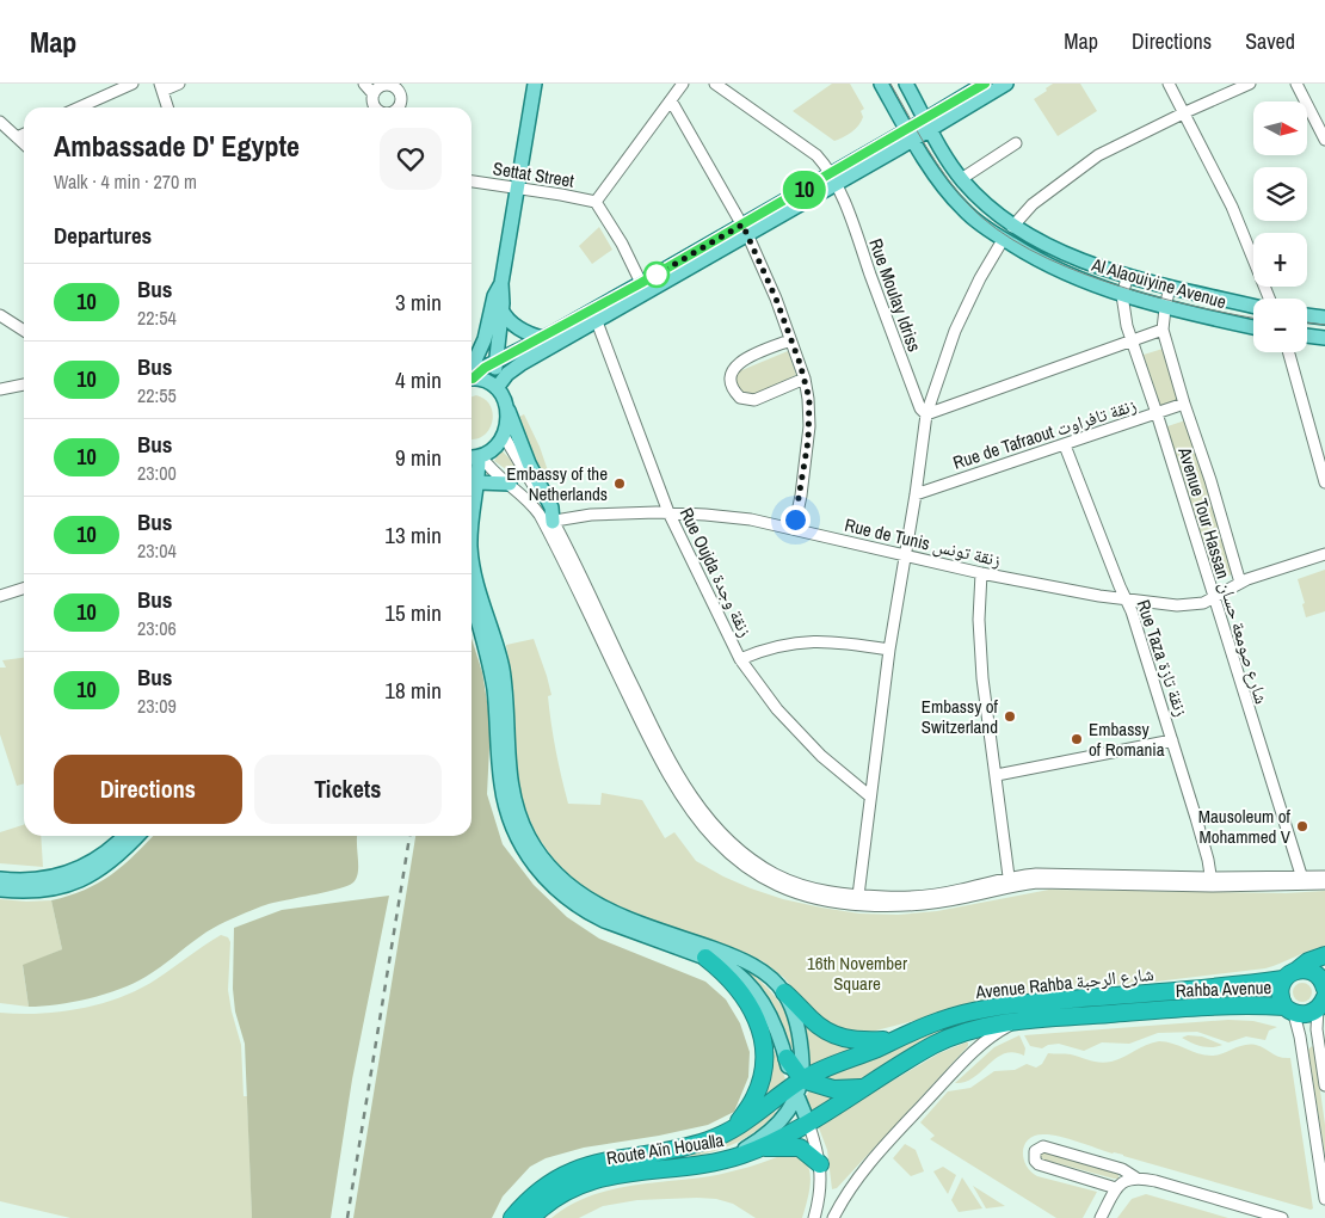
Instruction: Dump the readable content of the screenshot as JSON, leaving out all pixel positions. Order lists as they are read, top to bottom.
{
  "streets": {
    "highway": ["Avenue Rahba شارع الرحبة", "Rahba Avenue", "Route Aïn Houalla"],
    "main road": ["Al Alaouiyine Avenue"],
    "street": [
      "Settat Street",
      "Rue Moulay Idriss",
      "Rue de Tafraout زنقة تافراوت",
      "Rue de Tunis زنقة تونس",
      "Rue Oujda زنقة وجدة",
      "Avenue Tour Hassan شارع صومعة حسان",
      "Rue Taza زنقة تازة"
    ]
  },
  "crossings": [
    ["Al Alaouiyine Avenue", "Avenue Tour Hassan شارع صومعة حسان"],
    ["Rue de Tafraout زنقة تافراوت", "Avenue Tour Hassan شارع صومعة حسان"],
    ["Rue de Tafraout زنقة تافراوت", "Rue Taza زنقة تازة"],
    ["Rue de Tunis زنقة تونس", "Rue Oujda زنقة وجدة"],
    ["Rue de Tunis زنقة تونس", "Avenue Tour Hassan شارع صومعة حسان"],
    ["Rue de Tunis زنقة تونس", "Rue Taza زنقة تازة"],
    ["Avenue Rahba شارع الرحبة", "Rahba Avenue"],
    ["Avenue Rahba شارع الرحبة", "Route Aïn Houalla"]
  ],
  "parks": ["16th November Square"],
  "places": [
    "Embassy of the Netherlands",
    "Embassy of Switzerland",
    "Embassy of Romania",
    "Mausoleum of Mohammed V"
  ],
  "lines": ["bus line 10"],
  "north": "right",
  "page": {
    "header": "Map",
    "nav": ["Map", "Directions", "Saved"],
    "on_map": "10",
    "map_buttons": ["+", "−"],
    "heading": [
      ["Ambassade D' Egypte", "Walk · 4 min · 270 m"],
      "Departures"
    ],
    "list": [
      {
        "mark": "10",
        "name": "Bus",
        "note": "22:54",
        "value": "3 min"
      },
      {
        "mark": "10",
        "name": "Bus",
        "note": "22:55",
        "value": "4 min"
      },
      {
        "mark": "10",
        "name": "Bus",
        "note": "23:00",
        "value": "9 min"
      },
      {
        "mark": "10",
        "name": "Bus",
        "note": "23:04",
        "value": "13 min"
      },
      {
        "mark": "10",
        "name": "Bus",
        "note": "23:06",
        "value": "15 min"
      },
      {
        "mark": "10",
        "name": "Bus",
        "note": "23:09",
        "value": "18 min"
      }
    ],
    "buttons": ["Directions", "Tickets"]
  }
}
